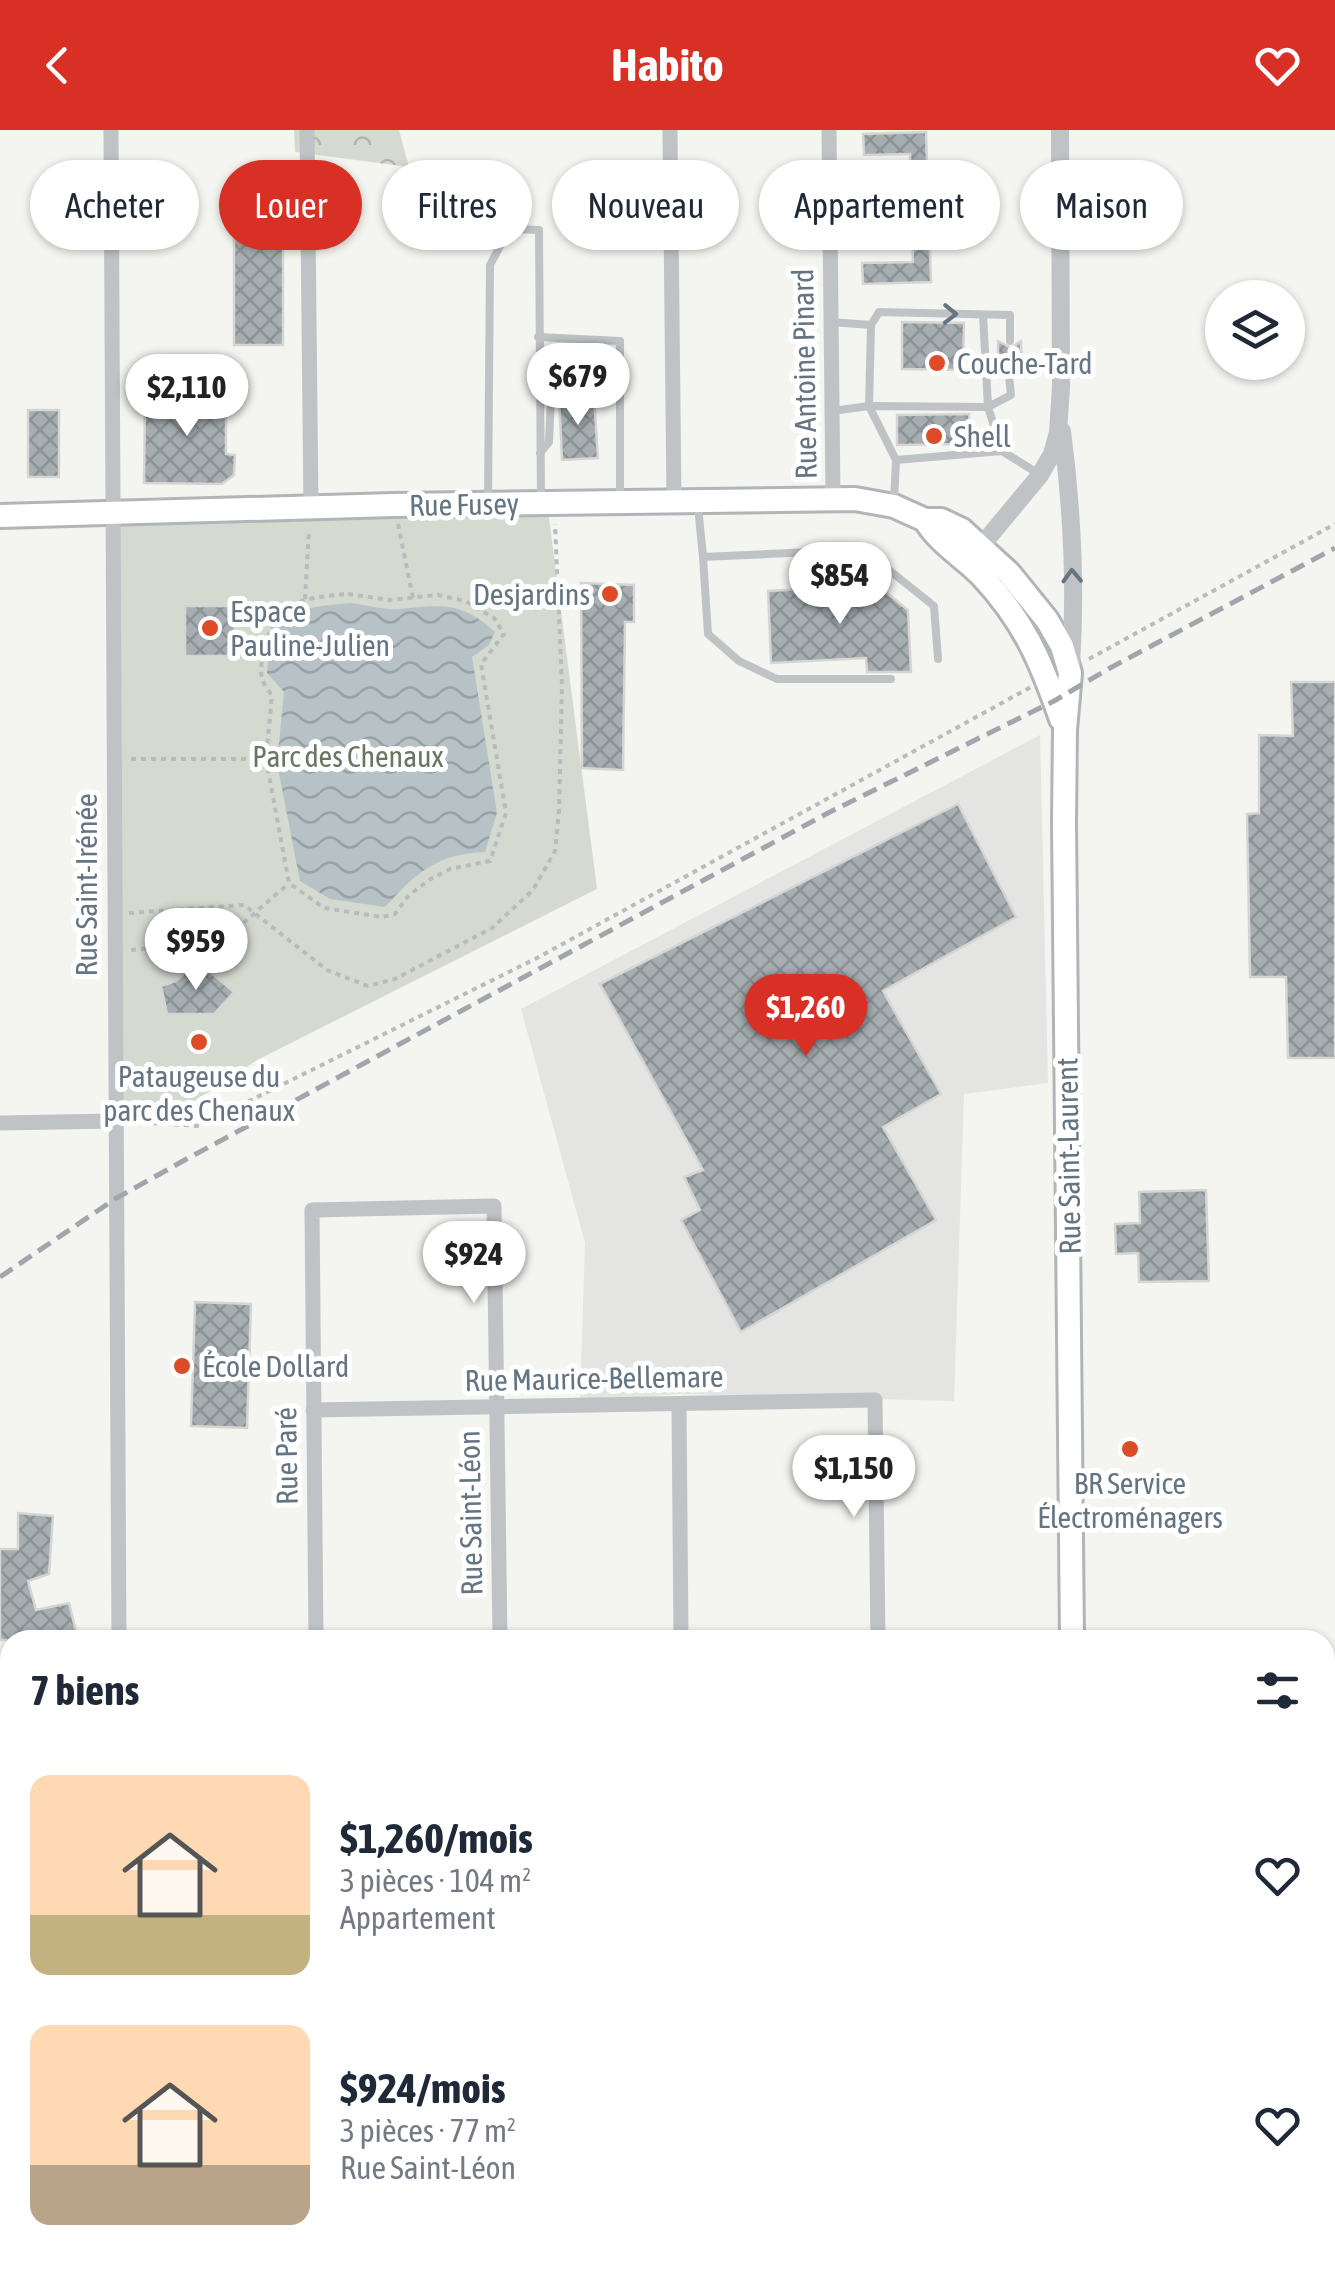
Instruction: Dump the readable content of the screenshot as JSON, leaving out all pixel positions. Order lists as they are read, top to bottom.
{
  "streets": {
    "main road": ["Rue Fusey", "Rue Saint-Laurent"],
    "street": [
      "Rue Antoine Pinard",
      "Rue Saint-Irénée",
      "Rue Maurice-Bellemare",
      "Rue Paré",
      "Rue Saint-Léon"
    ]
  },
  "crossings": [
    ["Rue Antoine Pinard", "Rue Fusey"],
    ["Rue Fusey", "Rue Saint-Irénée"],
    ["Rue Fusey", "Rue Saint-Laurent"],
    ["Rue Maurice-Bellemare", "Rue Paré"],
    ["Rue Maurice-Bellemare", "Rue Saint-Léon"],
    ["Rue Paré", "Rue Saint-Léon"]
  ],
  "parks": ["Parc des Chenaux"],
  "places": [
    "Couche-Tard",
    "Shell",
    "Desjardins",
    "Espace Pauline-Julien",
    "Pataugeuse du parc des Chenaux",
    "École Dollard",
    "BR Service Électroménagers"
  ],
  "page": {
    "header": "Habito",
    "chip": [
      "Acheter",
      "Louer",
      "Filtres",
      "Nouveau",
      "Appartement",
      "Maison"
    ],
    "price": [
      "$679",
      "$2,110",
      "$854",
      "$959",
      "$1,260",
      "$924",
      "$1,150"
    ],
    "heading": "7 biens",
    "list": [
      {
        "name": "$1,260/mois",
        "note": "3 pièces · 104 m² · Appartement"
      },
      {
        "name": "$924/mois",
        "note": "3 pièces · 77 m² · Rue Saint-Léon"
      }
    ]
  }
}
